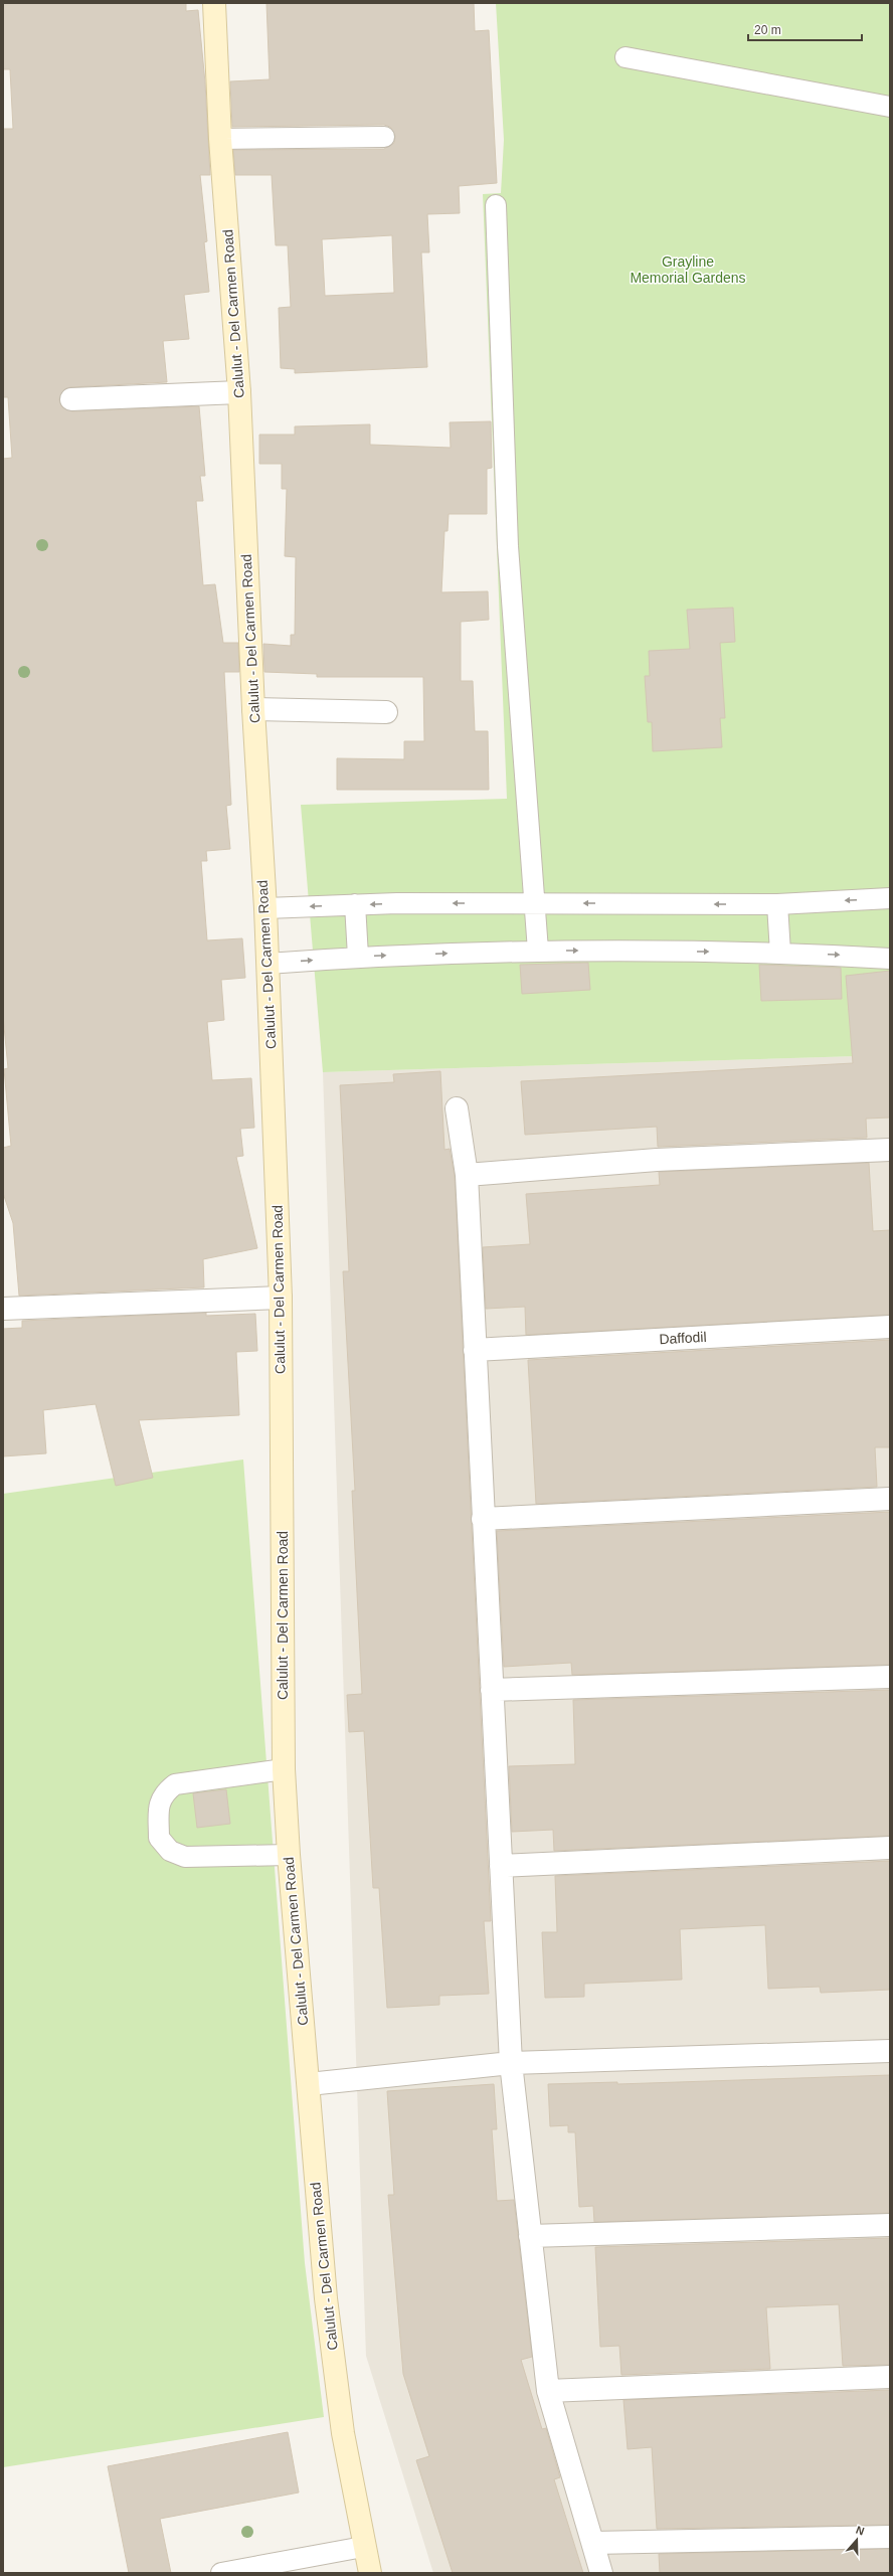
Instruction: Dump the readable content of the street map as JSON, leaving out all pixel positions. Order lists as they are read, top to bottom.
{
  "streets": {
    "main road": ["Calulut - Del Carmen Road"],
    "street": ["Daffodil"]
  },
  "parks": ["Grayline Memorial Gardens"],
  "scale_bar": "20 m",
  "north": "top"
}
